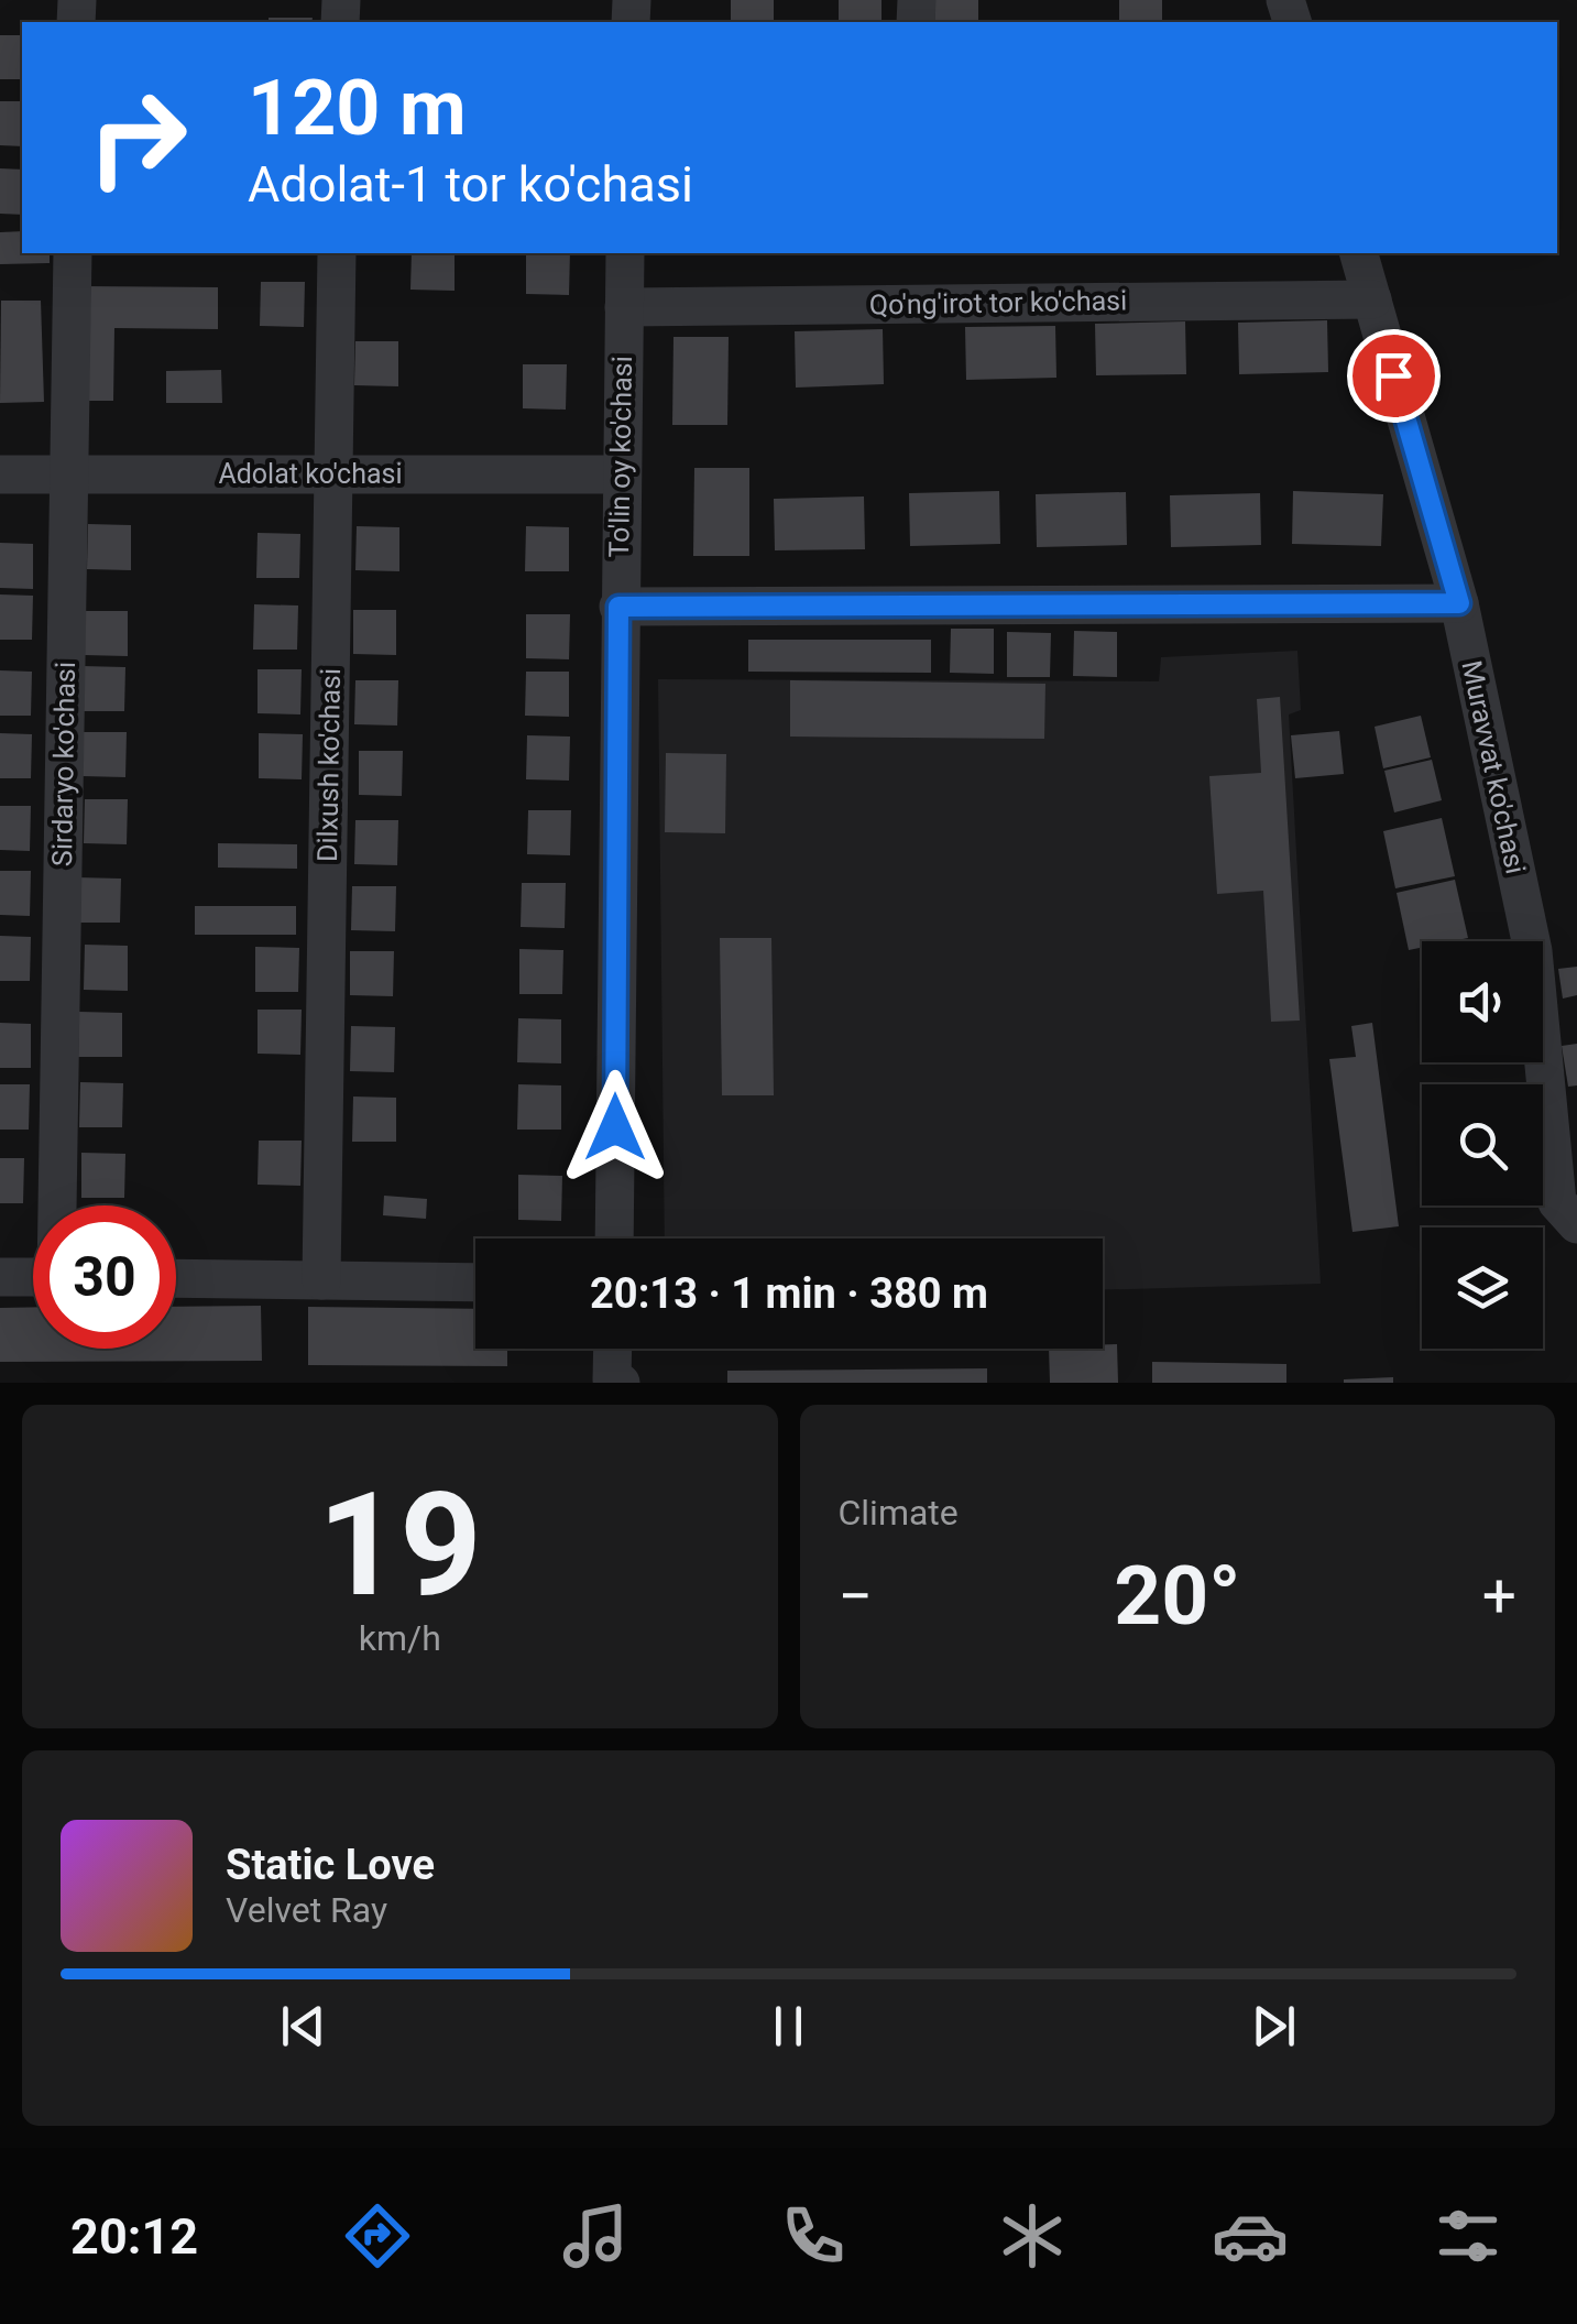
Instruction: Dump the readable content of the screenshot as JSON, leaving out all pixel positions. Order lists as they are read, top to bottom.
{
  "streets": {
    "street": [
      "Qo'ng'irot tor ko'chasi",
      "To'lin oy ko'chasi",
      "Adolat ko'chasi",
      "Sirdaryo ko'chasi",
      "Dilxush ko'chasi",
      "Muravvat ko'chasi"
    ]
  },
  "crossings": [
    ["Qo'ng'irot tor ko'chasi", "To'lin oy ko'chasi"],
    ["Qo'ng'irot tor ko'chasi", "Muravvat ko'chasi"],
    ["To'lin oy ko'chasi", "Adolat ko'chasi"],
    ["Adolat ko'chasi", "Sirdaryo ko'chasi"],
    ["Adolat ko'chasi", "Dilxush ko'chasi"]
  ],
  "page": {
    "turn": ["120 m", "Adolat-1 tor ko'chasi"],
    "limit": "30",
    "trip": "20:13 · 1 min · 380 m",
    "tile": [
      ["19", "km/h"],
      "Climate"
    ],
    "heat": ["−", "20°", "+"],
    "song": ["Static Love", "Velvet Ray"],
    "tabs": "20:12"
  }
}
